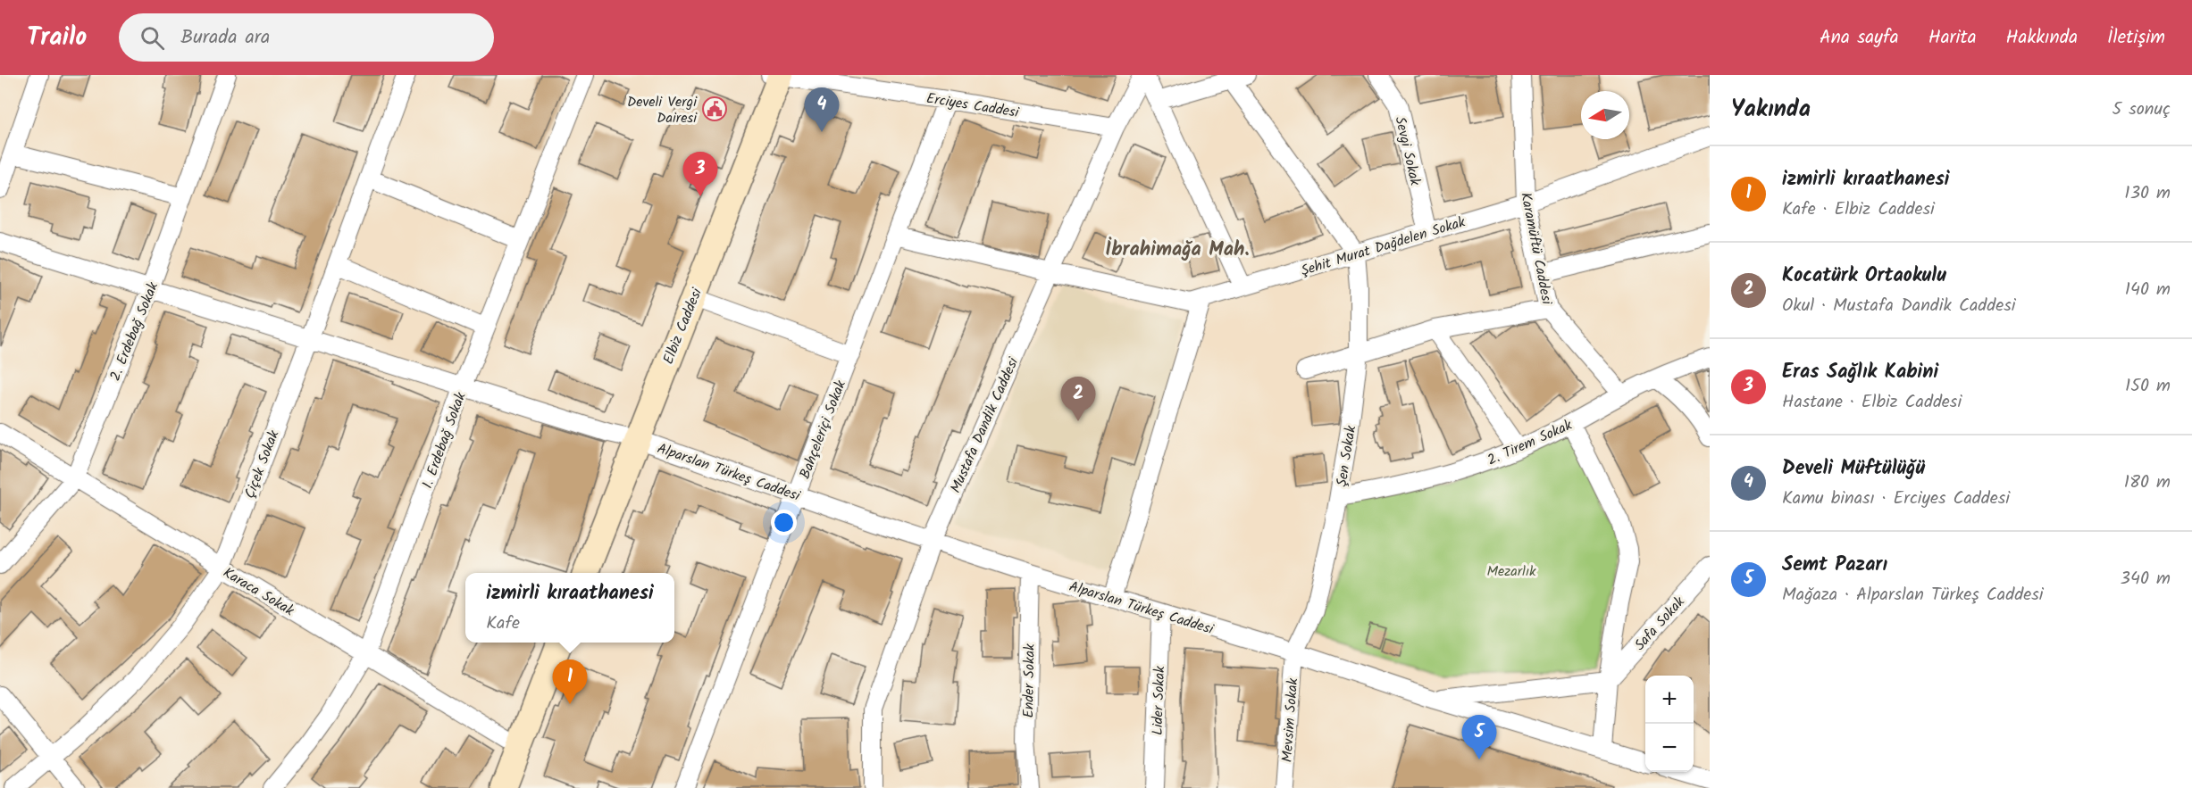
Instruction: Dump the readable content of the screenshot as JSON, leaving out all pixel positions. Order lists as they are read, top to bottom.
{
  "streets": {
    "street": [
      "Erciyes Caddesi",
      "Sevgi Sokak",
      "Şehit Murat Dağdelen Sokak",
      "Karamüftü Caddesi",
      "Elbiz Caddesi",
      "2. Erdebağ Sokak",
      "Mustafa Dandik Caddesi",
      "Bahçeleriçi Sokak",
      "1. Erdebağ Sokak",
      "2. Tirem Sokak",
      "Şen Sokak",
      "Çiçek Sokak",
      "Alparslan Türkeş Caddesi",
      "Karaca Sokak",
      "Safa Sokak",
      "Ender Sokak",
      "Lider Sokak",
      "Mevsim Sokak"
    ]
  },
  "crossings": [
    ["Erciyes Caddesi", "Elbiz Caddesi"],
    ["Erciyes Caddesi", "Mustafa Dandik Caddesi"],
    ["Erciyes Caddesi", "Bahçeleriçi Sokak"],
    ["Sevgi Sokak", "Şehit Murat Dağdelen Sokak"],
    ["Şehit Murat Dağdelen Sokak", "Karamüftü Caddesi"],
    ["Şehit Murat Dağdelen Sokak", "Mustafa Dandik Caddesi"],
    ["Şehit Murat Dağdelen Sokak", "Bahçeleriçi Sokak"],
    ["Şehit Murat Dağdelen Sokak", "Şen Sokak"],
    ["Karamüftü Caddesi", "2. Tirem Sokak"],
    ["Elbiz Caddesi", "Alparslan Türkeş Caddesi"],
    ["2. Erdebağ Sokak", "Alparslan Türkeş Caddesi"],
    ["2. Erdebağ Sokak", "Karaca Sokak"],
    ["Mustafa Dandik Caddesi", "Alparslan Türkeş Caddesi"],
    ["Bahçeleriçi Sokak", "Alparslan Türkeş Caddesi"],
    ["1. Erdebağ Sokak", "Alparslan Türkeş Caddesi"],
    ["1. Erdebağ Sokak", "Karaca Sokak"],
    ["2. Tirem Sokak", "Şen Sokak"],
    ["Şen Sokak", "Alparslan Türkeş Caddesi"],
    ["Şen Sokak", "Mevsim Sokak"],
    ["Çiçek Sokak", "Alparslan Türkeş Caddesi"],
    ["Çiçek Sokak", "Karaca Sokak"],
    ["Alparslan Türkeş Caddesi", "Ender Sokak"],
    ["Alparslan Türkeş Caddesi", "Lider Sokak"],
    ["Alparslan Türkeş Caddesi", "Mevsim Sokak"]
  ],
  "districts": ["İbrahimağa Mah."],
  "parks": ["Mezarlık"],
  "places": {
    "public building": ["Develi Vergi Dairesi"]
  },
  "north": "left",
  "page": {
    "header": "Trailo",
    "search": "Burada ara",
    "nav": [
      "Ana sayfa",
      "Harita",
      "Hakkında",
      "İletişim"
    ],
    "heading": ["Yakında", "5 sonuç"],
    "pins": [
      "4",
      "3",
      "2",
      "1",
      "5"
    ],
    "list": [
      {
        "mark": "1",
        "name": "izmirli kıraathanesi",
        "note": "Kafe · Elbiz Caddesi",
        "value": "130 m"
      },
      {
        "mark": "2",
        "name": "Kocatürk Ortaokulu",
        "note": "Okul · Mustafa Dandik Caddesi",
        "value": "140 m"
      },
      {
        "mark": "3",
        "name": "Eras Sağlık Kabini",
        "note": "Hastane · Elbiz Caddesi",
        "value": "150 m"
      },
      {
        "mark": "4",
        "name": "Develi Müftülüğü",
        "note": "Kamu binası · Erciyes Caddesi",
        "value": "180 m"
      },
      {
        "mark": "5",
        "name": "Semt Pazarı",
        "note": "Mağaza · Alparslan Türkeş Caddesi",
        "value": "340 m"
      }
    ],
    "popup": ["izmirli kıraathanesi", "Kafe"],
    "map_buttons": ["+", "−"]
  }
}
